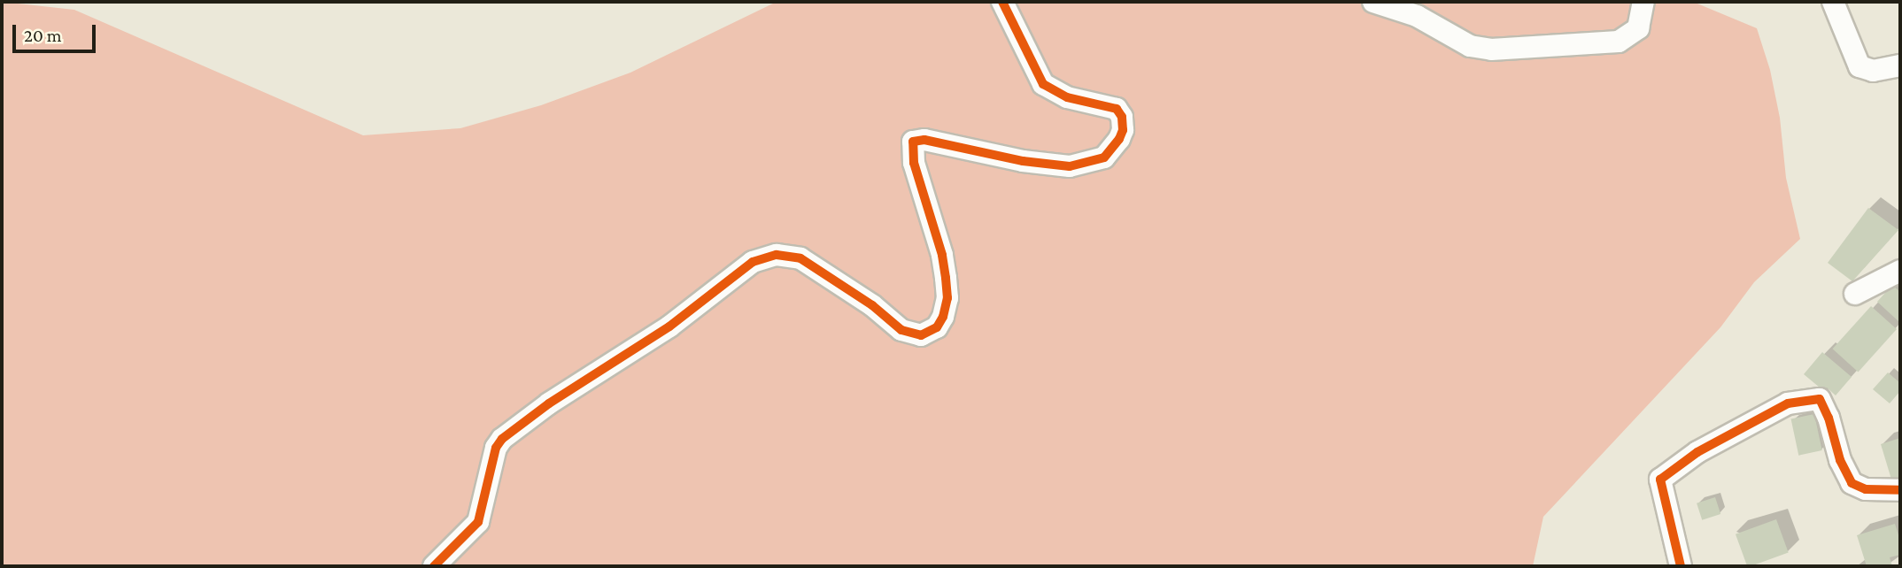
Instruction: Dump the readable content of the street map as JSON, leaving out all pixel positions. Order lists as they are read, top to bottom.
{
  "scale_bar": "20 m"
}
